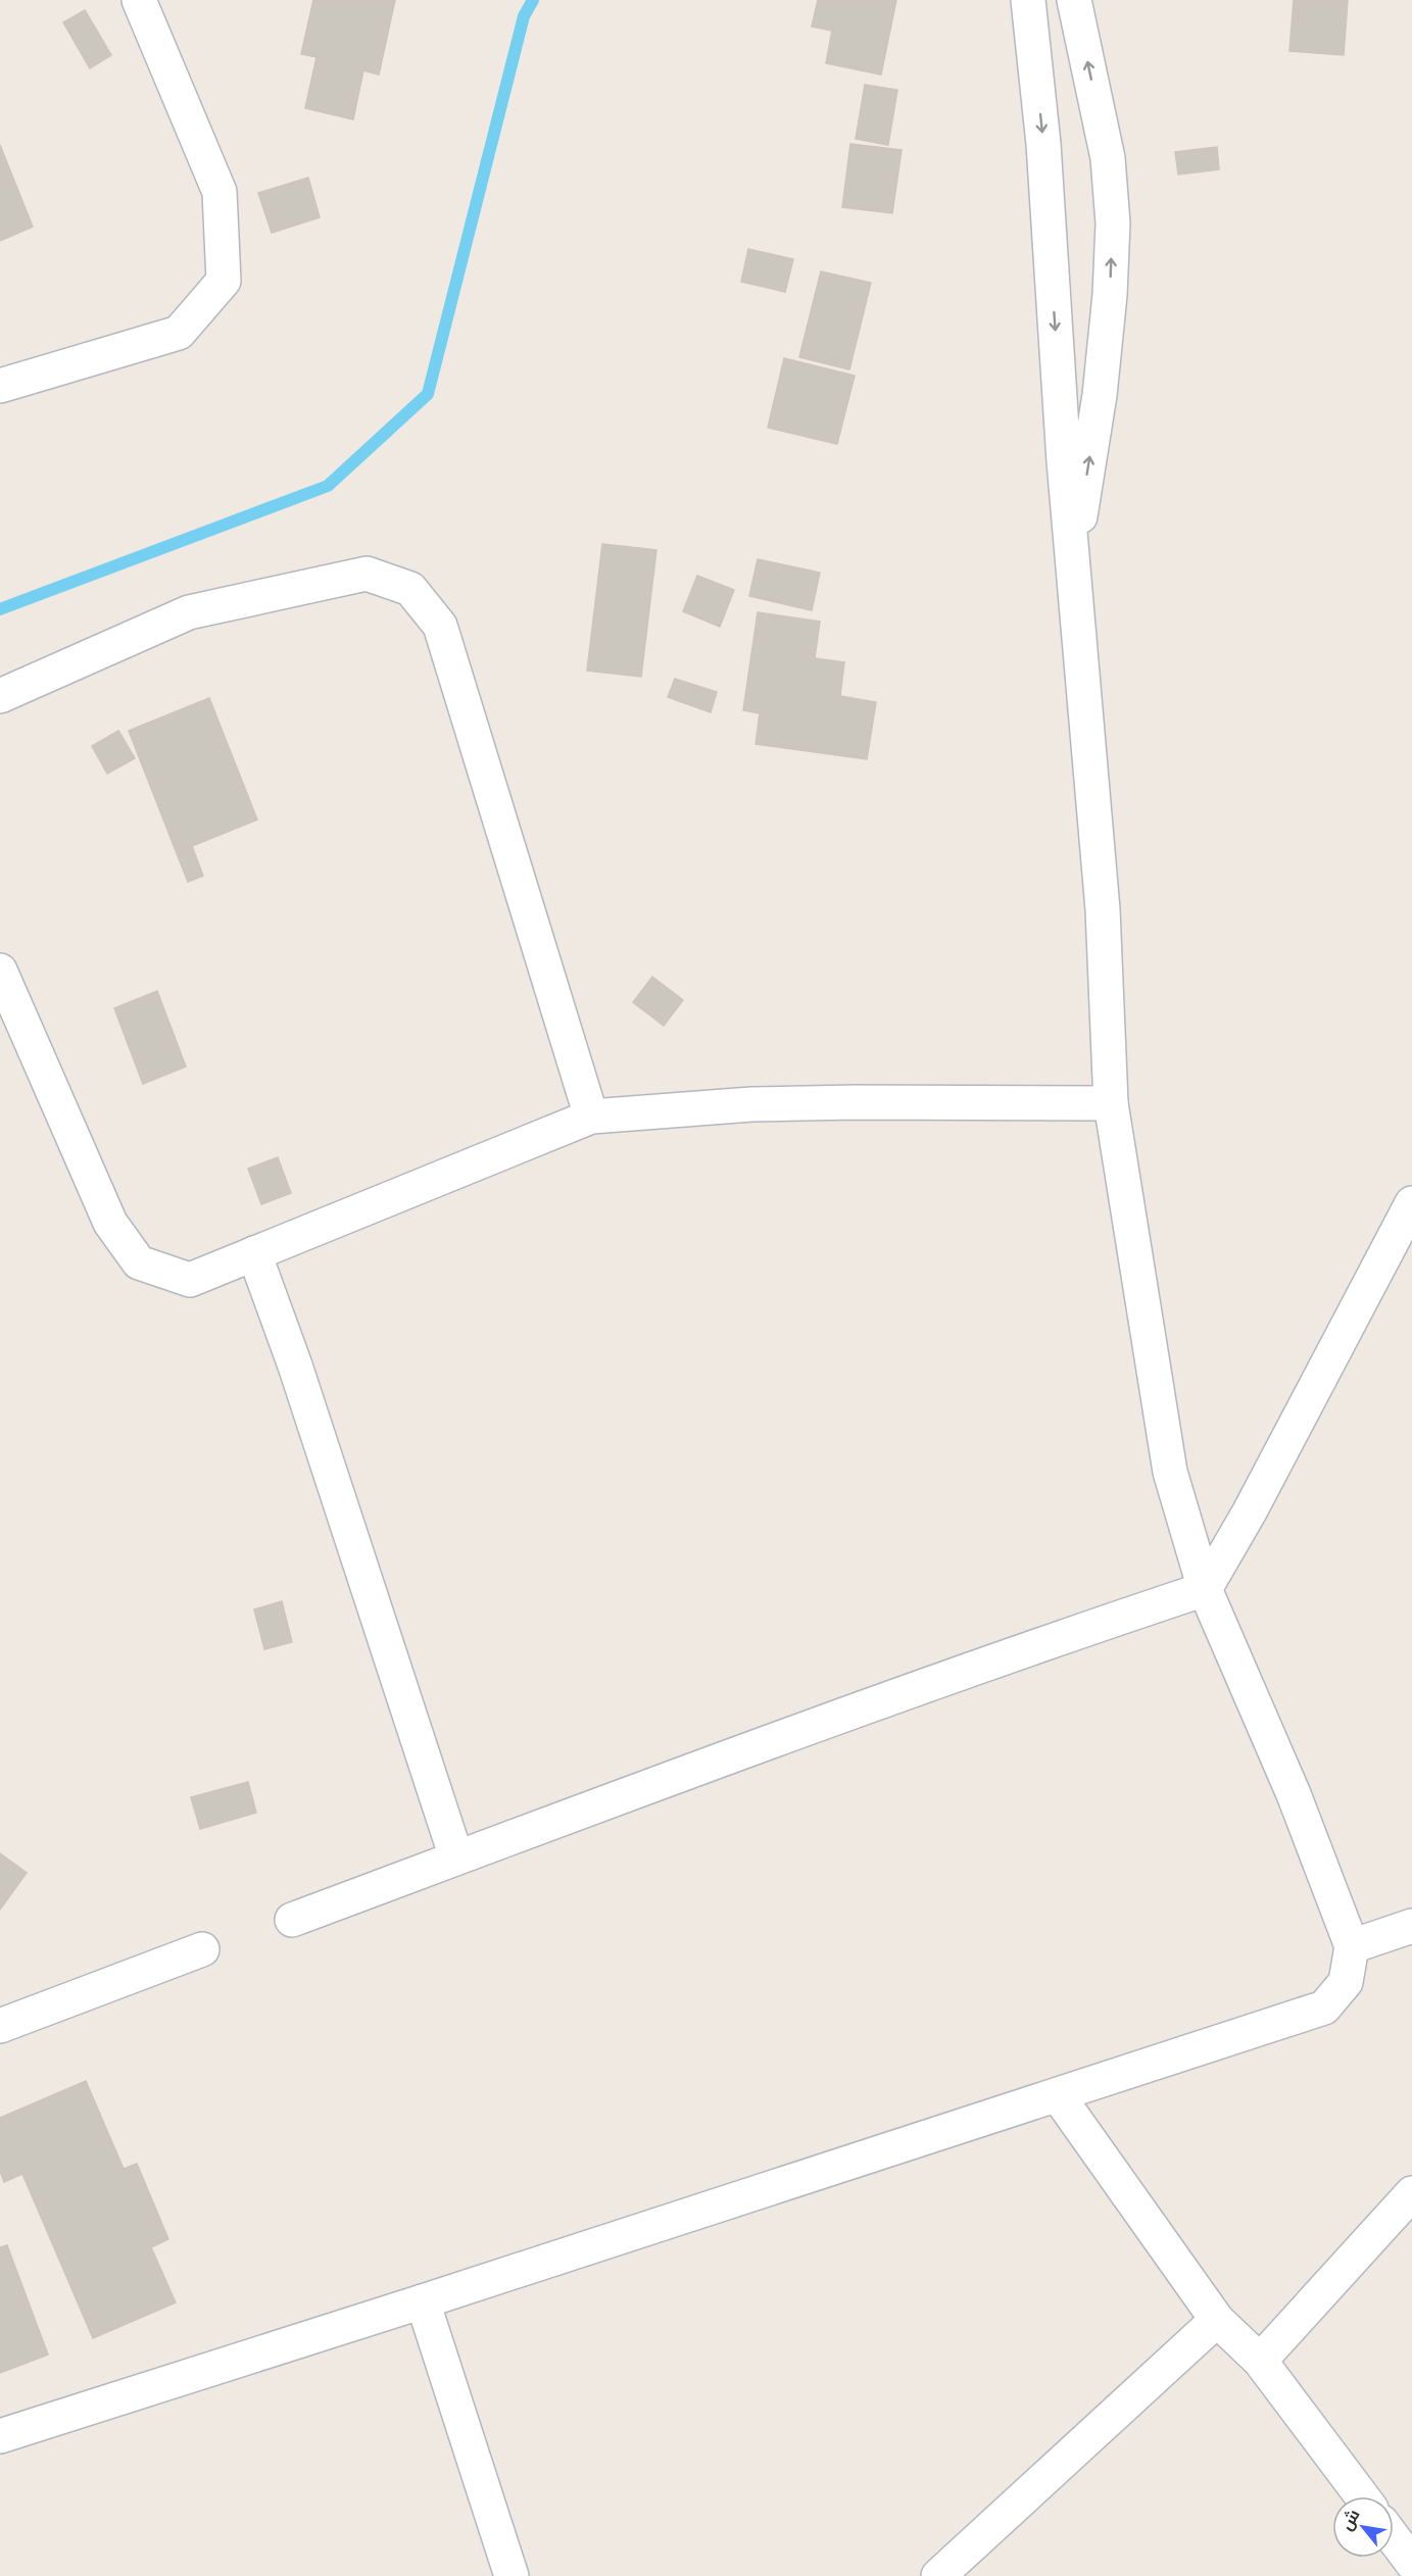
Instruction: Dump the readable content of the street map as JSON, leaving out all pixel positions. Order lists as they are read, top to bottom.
{
  "north": "top left"
}
